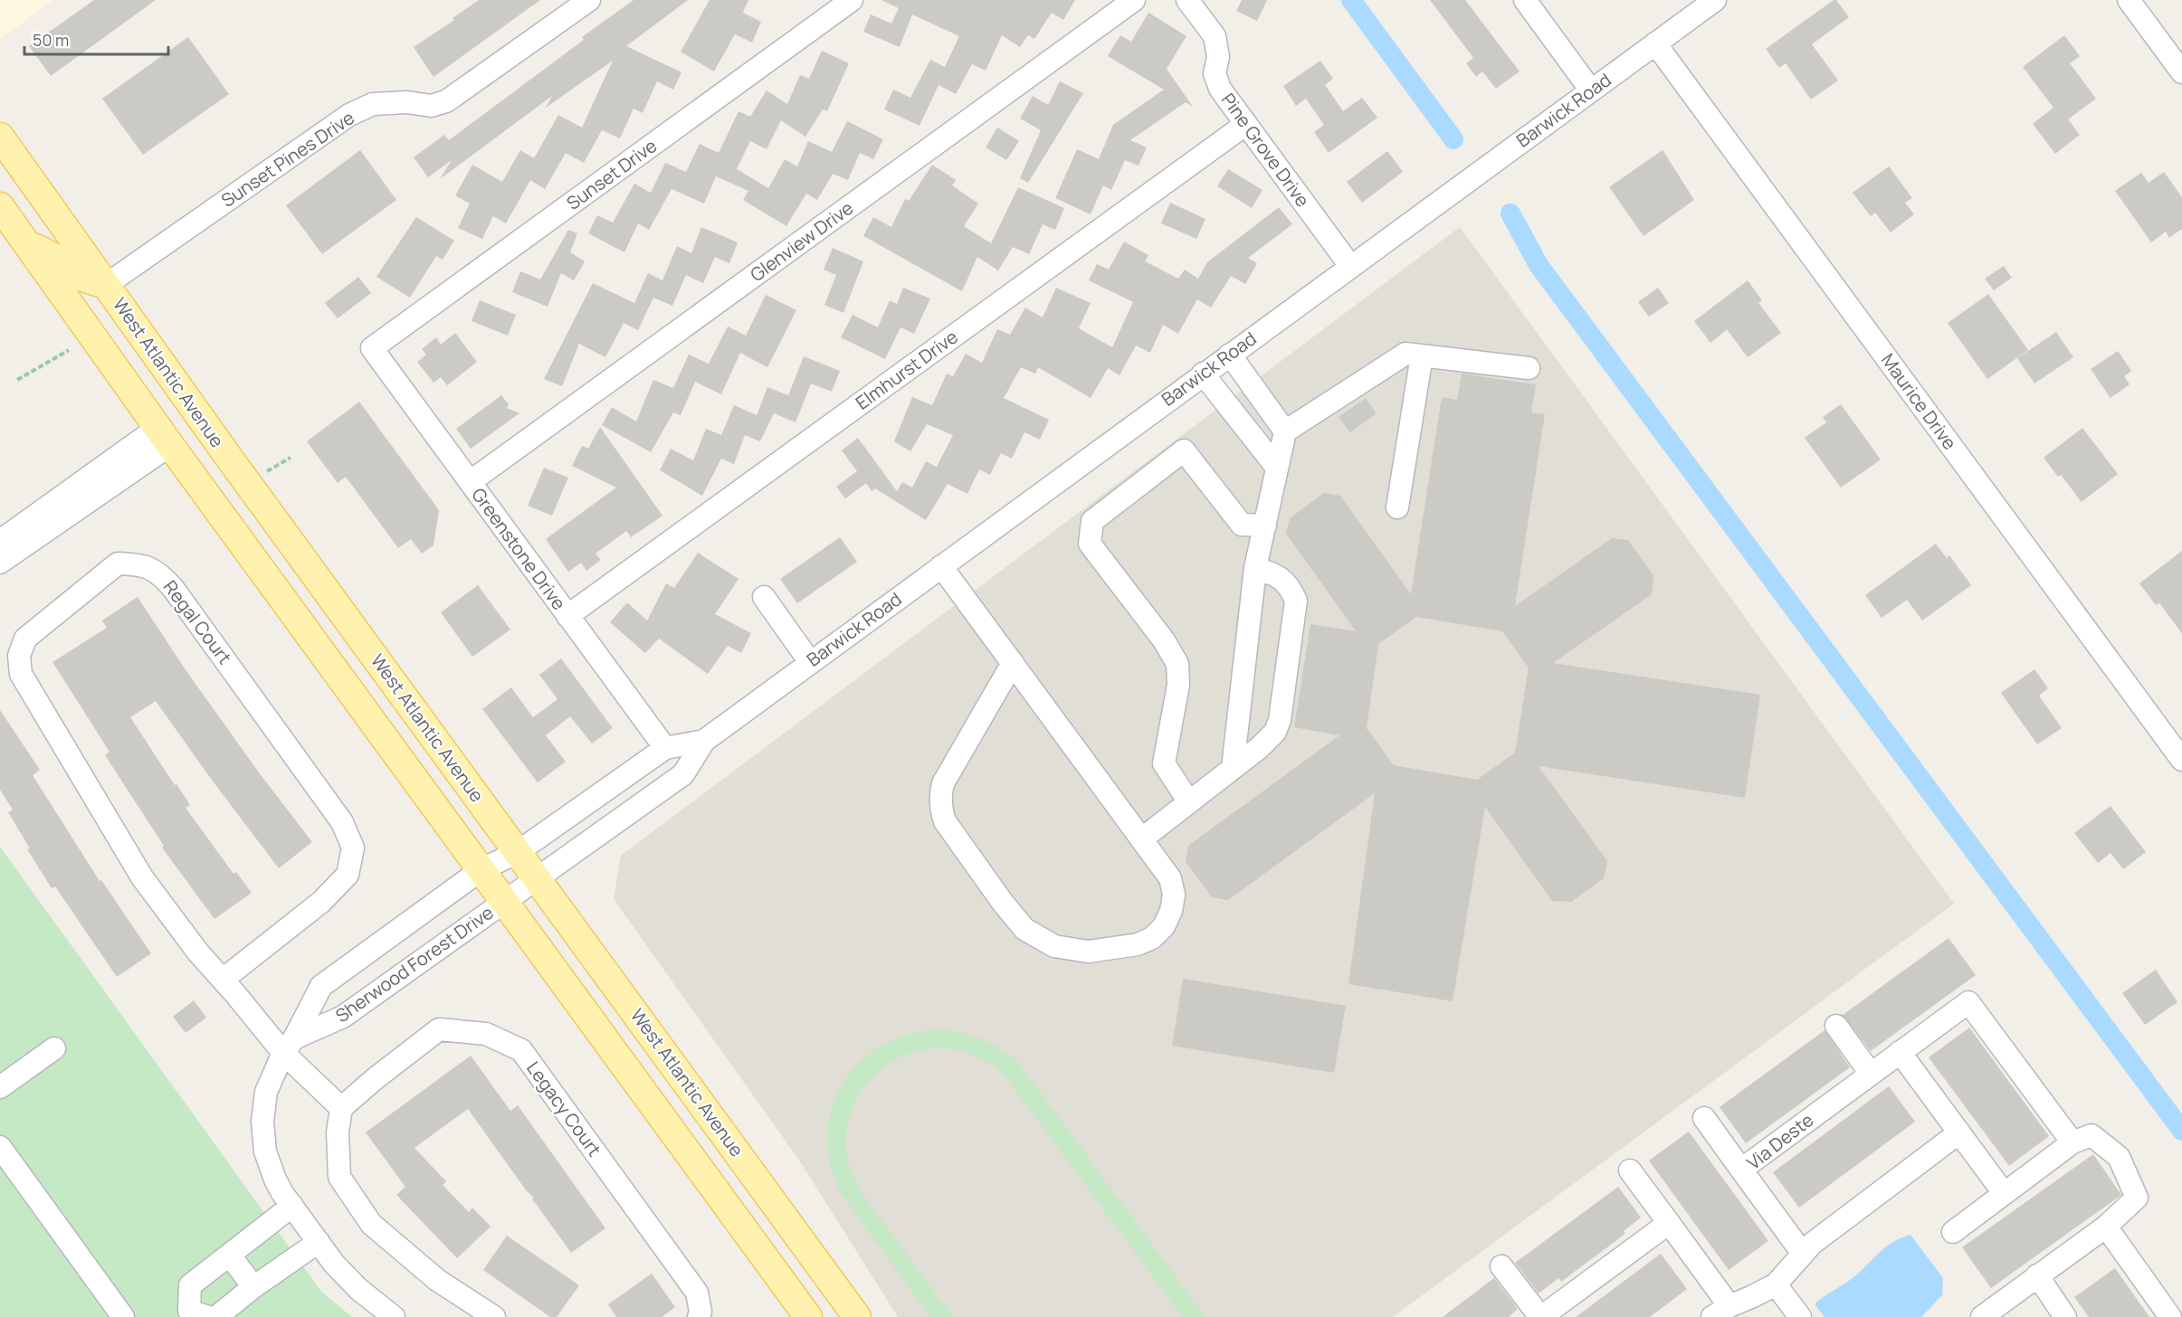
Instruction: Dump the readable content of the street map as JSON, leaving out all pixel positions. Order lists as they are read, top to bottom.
{
  "streets": {
    "main road": ["West Atlantic Avenue"],
    "street": [
      "Barwick Road",
      "Pine Grove Drive",
      "Sunset Pines Drive",
      "Sunset Drive",
      "Glenview Drive",
      "Elmhurst Drive",
      "Maurice Drive",
      "Greenstone Drive",
      "Regal Court",
      "Sherwood Forest Drive",
      "Legacy Court",
      "Via Deste"
    ]
  },
  "crossings": [
    ["Barwick Road", "Pine Grove Drive"],
    ["Barwick Road", "West Atlantic Avenue"],
    ["Barwick Road", "Maurice Drive"],
    ["Barwick Road", "Greenstone Drive"],
    ["Barwick Road", "Sherwood Forest Drive"],
    ["Pine Grove Drive", "Elmhurst Drive"],
    ["Sunset Pines Drive", "West Atlantic Avenue"],
    ["Sunset Drive", "Greenstone Drive"],
    ["Glenview Drive", "Greenstone Drive"],
    ["Elmhurst Drive", "Greenstone Drive"],
    ["Regal Court", "Sherwood Forest Drive"]
  ],
  "scale_bar": "50 m"
}
